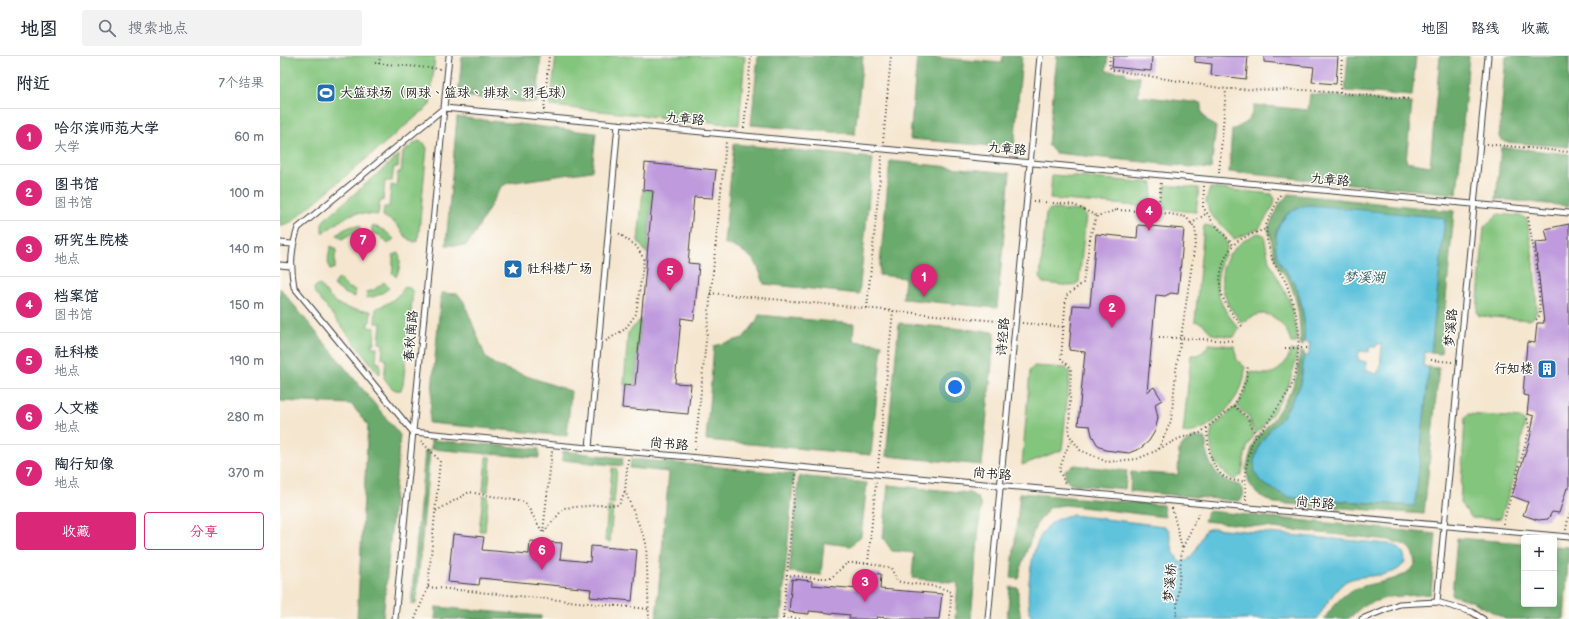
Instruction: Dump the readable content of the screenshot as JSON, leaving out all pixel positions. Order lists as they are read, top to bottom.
{
  "streets": {
    "lane": [
      "九章路",
      "梦溪路",
      "春秋南路",
      "诗经路",
      "尚书路"
    ],
    "path": ["梦溪桥"]
  },
  "crossings": [
    ["九章路", "梦溪路"],
    ["九章路", "春秋南路"],
    ["九章路", "诗经路"],
    ["梦溪路", "尚书路"],
    ["春秋南路", "尚书路"],
    ["诗经路", "尚书路"]
  ],
  "water": ["梦溪湖"],
  "places": {
    "sports": ["大篮球场（网球、篮球、排球、羽毛球）"],
    "place": ["社科楼广场"],
    "building": ["行知楼"]
  },
  "page": {
    "header": "地图",
    "search": "搜索地点",
    "nav": ["地图", "路线", "收藏"],
    "heading": ["附近", "7个结果"],
    "list": [
      {
        "mark": "1",
        "name": "哈尔滨师范大学",
        "note": "大学",
        "value": "60 m"
      },
      {
        "mark": "2",
        "name": "图书馆",
        "note": "图书馆",
        "value": "100 m"
      },
      {
        "mark": "3",
        "name": "研究生院楼",
        "note": "地点",
        "value": "140 m"
      },
      {
        "mark": "4",
        "name": "档案馆",
        "note": "图书馆",
        "value": "150 m"
      },
      {
        "mark": "5",
        "name": "社科楼",
        "note": "地点",
        "value": "190 m"
      },
      {
        "mark": "6",
        "name": "人文楼",
        "note": "地点",
        "value": "280 m"
      },
      {
        "mark": "7",
        "name": "陶行知像",
        "note": "地点",
        "value": "370 m"
      }
    ],
    "pins": [
      "4",
      "7",
      "5",
      "1",
      "2",
      "6",
      "3"
    ],
    "buttons": ["收藏", "分享"],
    "map_buttons": ["+", "−"]
  }
}
